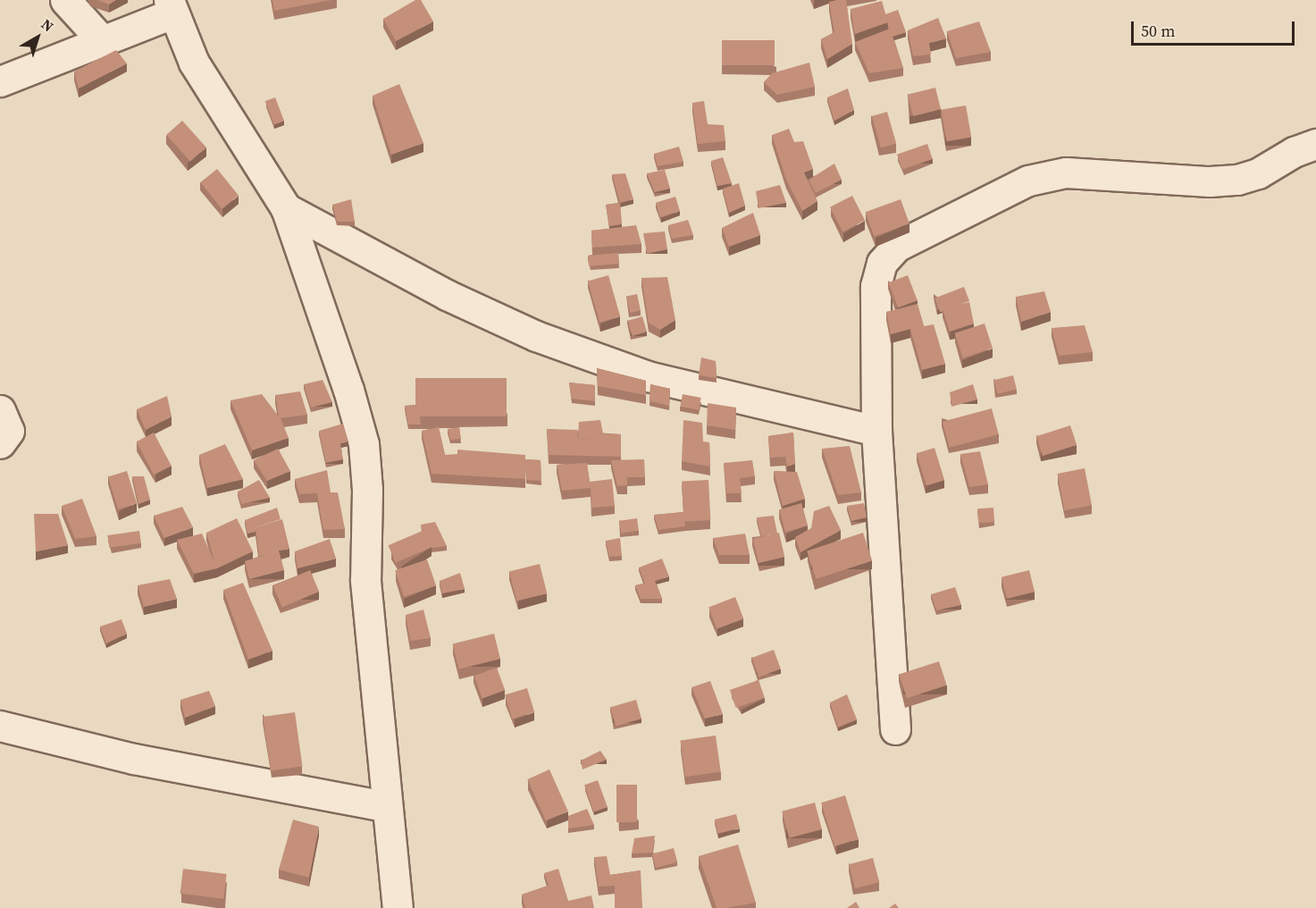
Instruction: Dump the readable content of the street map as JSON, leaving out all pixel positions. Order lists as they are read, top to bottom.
{
  "scale_bar": "50 m",
  "north": "top right"
}
